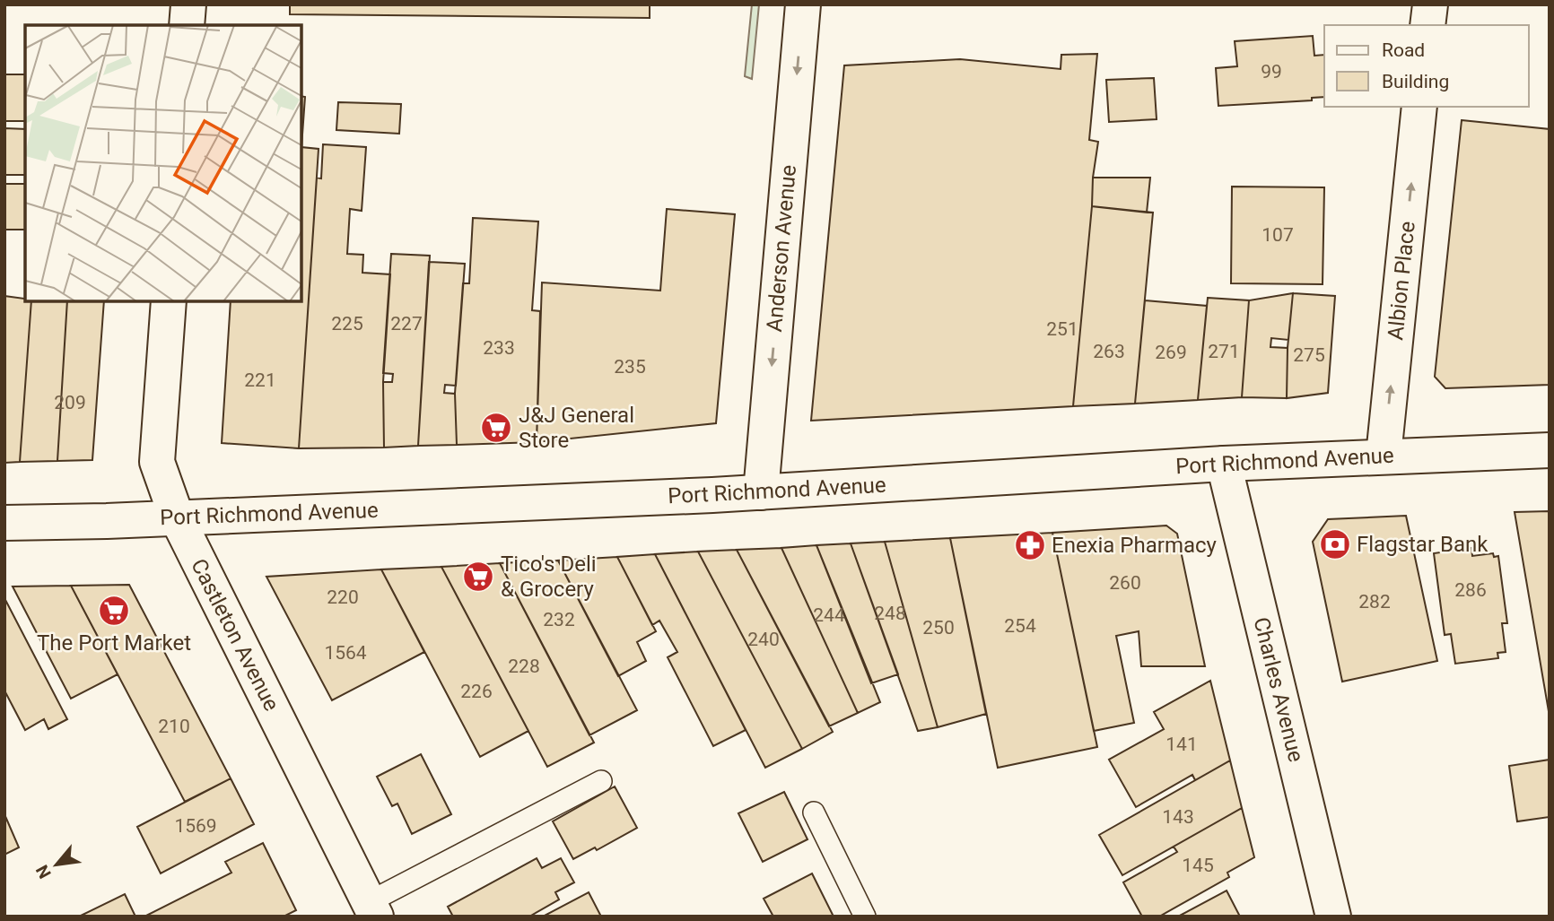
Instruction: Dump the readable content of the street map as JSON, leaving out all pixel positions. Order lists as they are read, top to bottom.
{
  "streets": {
    "street": [
      "Anderson Avenue",
      "Albion Place",
      "Port Richmond Avenue",
      "Castleton Avenue",
      "Charles Avenue"
    ]
  },
  "crossings": [
    ["Anderson Avenue", "Port Richmond Avenue"],
    ["Albion Place", "Port Richmond Avenue"],
    ["Port Richmond Avenue", "Castleton Avenue"],
    ["Port Richmond Avenue", "Charles Avenue"]
  ],
  "one_way": ["Anderson Avenue", "Albion Place"],
  "places": {
    "supermarket": ["J&J General Store", "Tico's Deli & Grocery", "The Port Market"],
    "bank": ["Flagstar Bank"],
    "pharmacy": ["Enexia Pharmacy"]
  },
  "house_numbers": [
    "99",
    "107",
    "225",
    "227",
    "251",
    "233",
    "263",
    "271",
    "269",
    "275",
    "235",
    "221",
    "209",
    "260",
    "286",
    "220",
    "282",
    "248",
    "244",
    "232",
    "254",
    "250",
    "240",
    "1564",
    "228",
    "226",
    "210",
    "141",
    "143",
    "1569",
    "145"
  ],
  "legend": ["Road", "Building"],
  "north": "bottom left"
}
